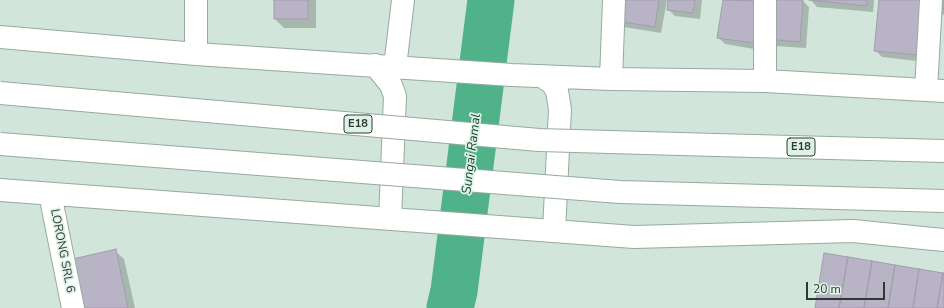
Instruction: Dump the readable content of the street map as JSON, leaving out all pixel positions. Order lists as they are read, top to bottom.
{
  "streets": {
    "main road": ["E18", "LORONG SRL 6"]
  },
  "water": ["Sungai Ramal"],
  "scale_bar": "20 m"
}
